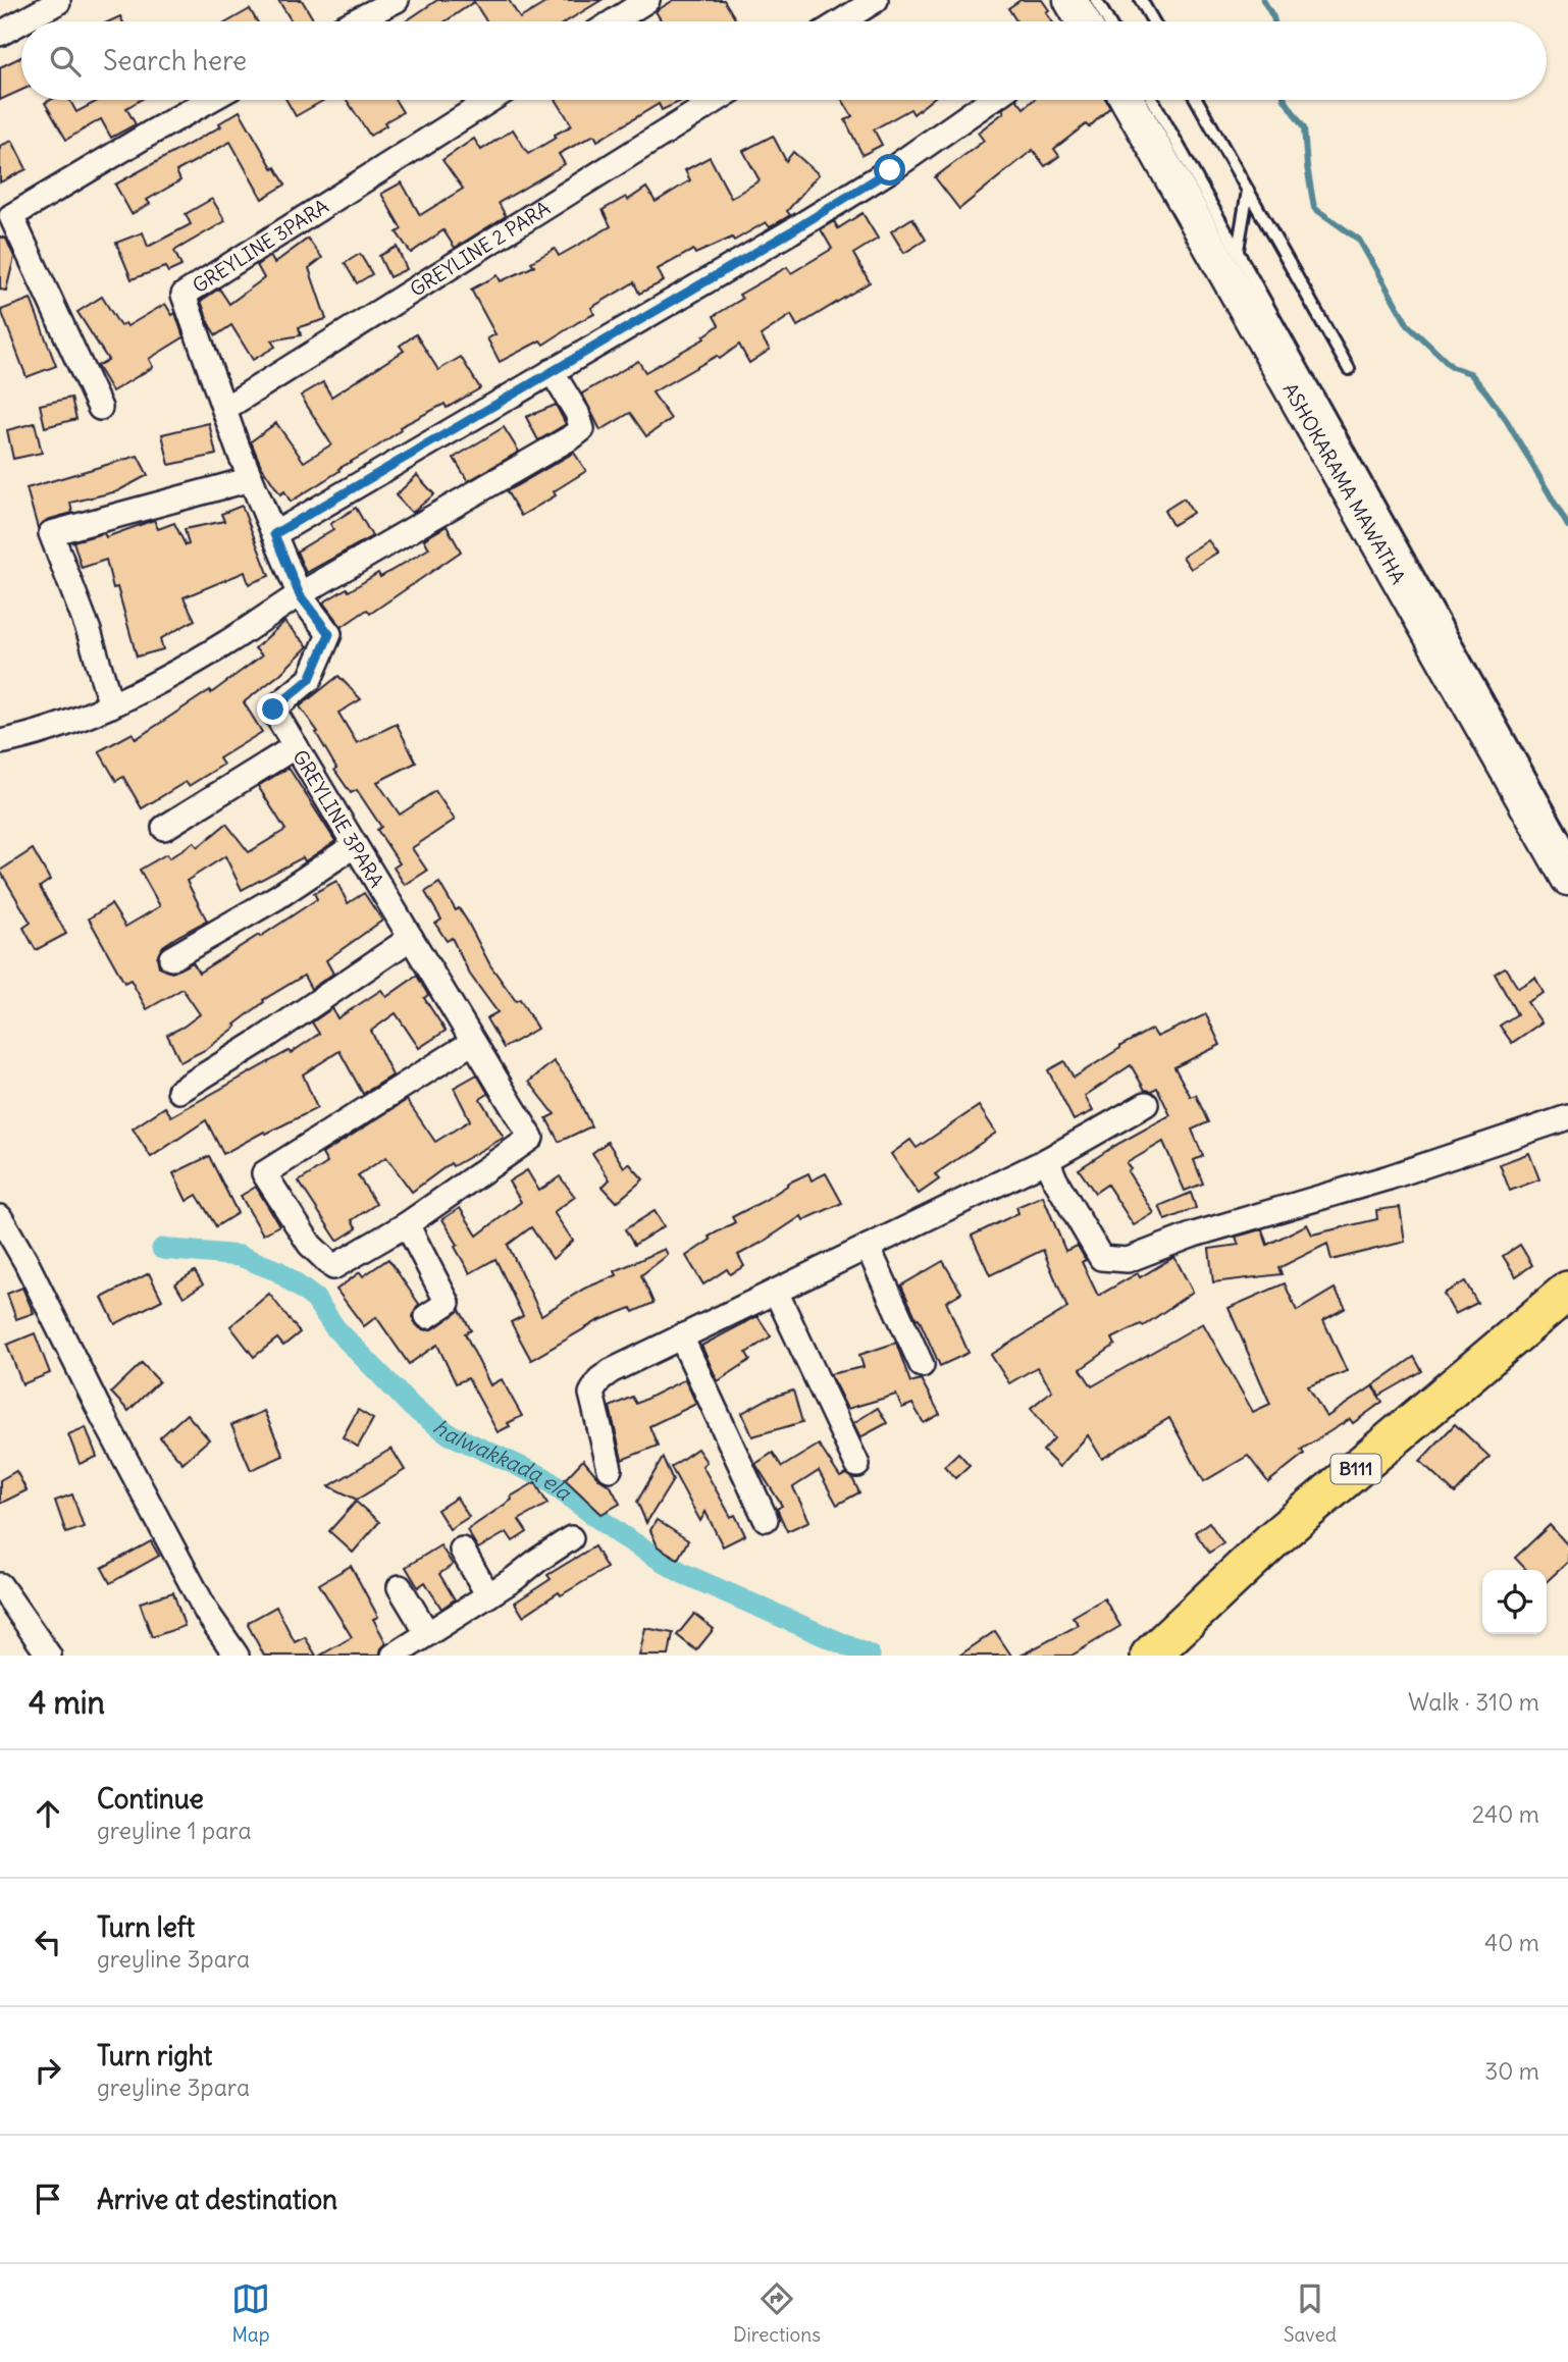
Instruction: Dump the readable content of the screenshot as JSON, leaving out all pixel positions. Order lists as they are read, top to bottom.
{
  "streets": {
    "main road": ["B111"],
    "street": ["GREYLINE 3PARA", "GREYLINE 2 PARA", "ASHOKARAMA MAWATHA"]
  },
  "crossings": [
    ["GREYLINE 3PARA", "GREYLINE 2 PARA"]
  ],
  "water": ["halwakkada ela"],
  "page": {
    "search": "Search here",
    "heading": ["4 min", "Walk · 310 m"],
    "list": [
      ["Continue", "greyline 1 para", "240 m"],
      ["Turn left", "greyline 3para", "40 m"],
      ["Turn right", "greyline 3para", "30 m"],
      "Arrive at destination"
    ],
    "nav": ["Map", "Directions", "Saved"]
  }
}
